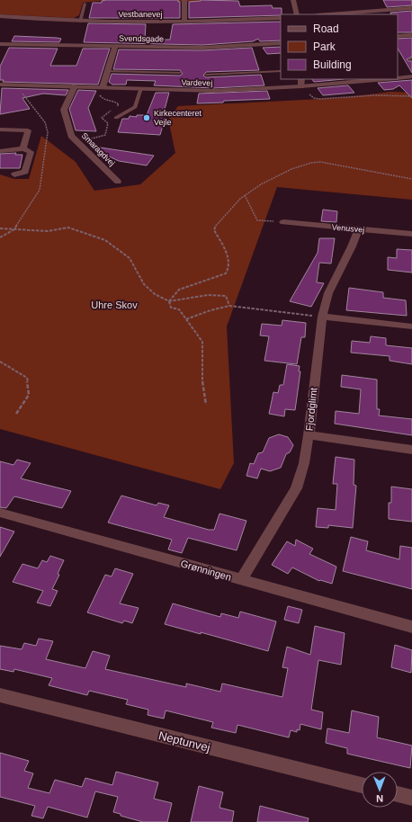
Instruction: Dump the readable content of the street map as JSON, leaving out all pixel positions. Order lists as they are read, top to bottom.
{
  "streets": {
    "street": [
      "Vestbanevej",
      "Svendsgade",
      "Vardevej",
      "Smaragdvej",
      "Venusvej",
      "Fjordglimt",
      "Grønningen",
      "Neptunvej"
    ]
  },
  "crossings": [
    ["Vardevej", "Smaragdvej"],
    ["Venusvej", "Fjordglimt"],
    ["Fjordglimt", "Grønningen"]
  ],
  "parks": ["Uhre Skov"],
  "places": ["Kirkecenteret Vejle"],
  "legend": ["Road", "Park", "Building"],
  "north": "bottom"
}
